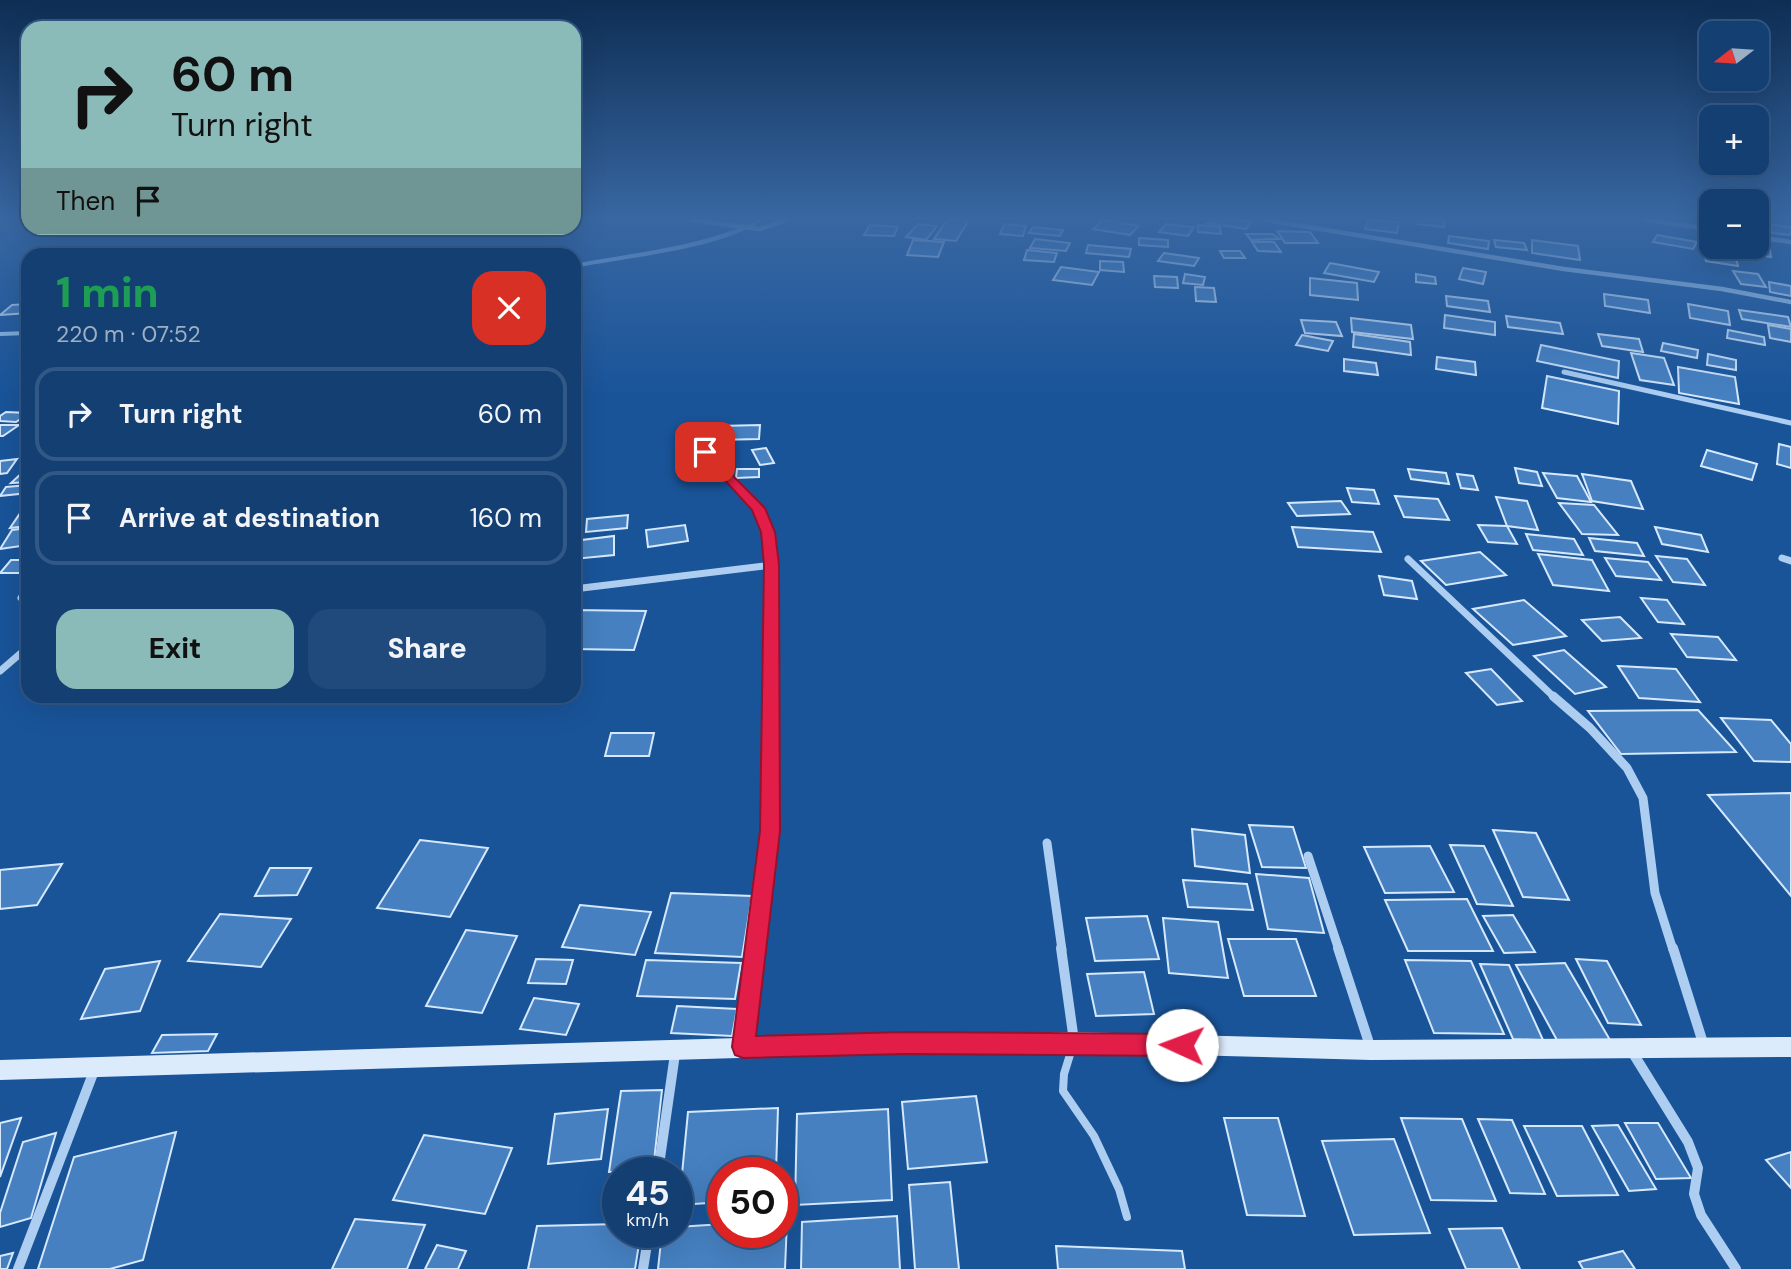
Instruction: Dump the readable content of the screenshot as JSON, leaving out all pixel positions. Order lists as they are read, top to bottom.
{
  "north": "left",
  "page": {
    "map_buttons": ["+", "−"],
    "turn": ["60 m", "Turn right"],
    "then": "Then",
    "heading": ["1 min", "220 m · 07:52"],
    "list": [
      {
        "name": "Turn right",
        "value": "60 m"
      },
      {
        "name": "Arrive at destination",
        "value": "160 m"
      }
    ],
    "buttons": ["Exit", "Share"],
    "speed": "45 km/h",
    "limit": "50"
  }
}
